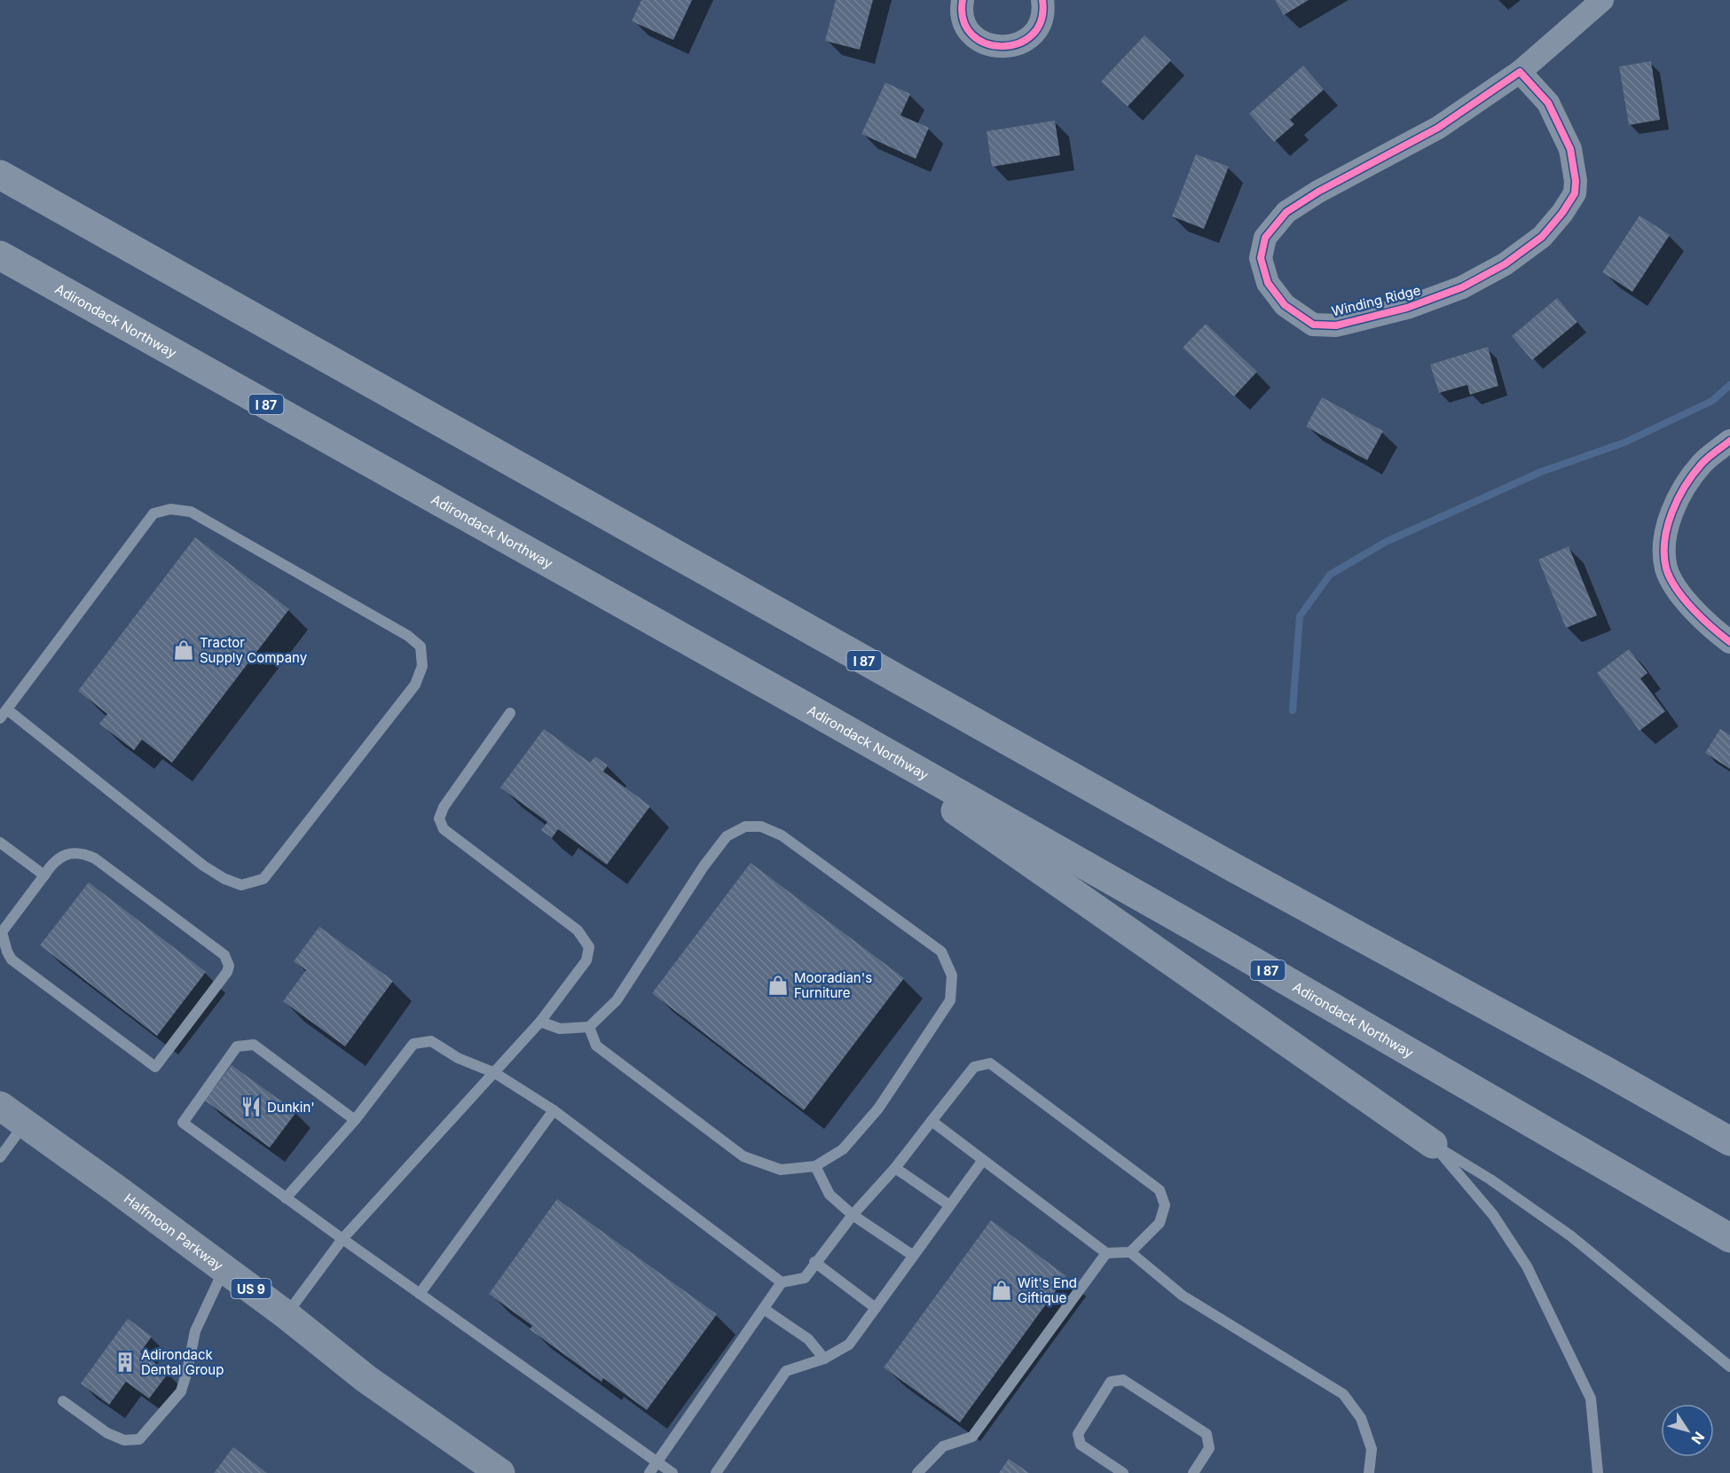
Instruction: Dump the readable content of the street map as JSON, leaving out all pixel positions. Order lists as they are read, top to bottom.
{
  "streets": {
    "highway": ["Adirondack Northway", "I 87"],
    "main road": ["Halfmoon Parkway", "US 9"],
    "street": ["Winding Ridge"]
  },
  "places": {
    "shop": ["Tractor Supply Company", "Mooradian's Furniture", "Wit's End Giftique"],
    "restaurant": ["Dunkin'"],
    "building": ["Adirondack Dental Group"]
  },
  "north": "bottom right"
}
